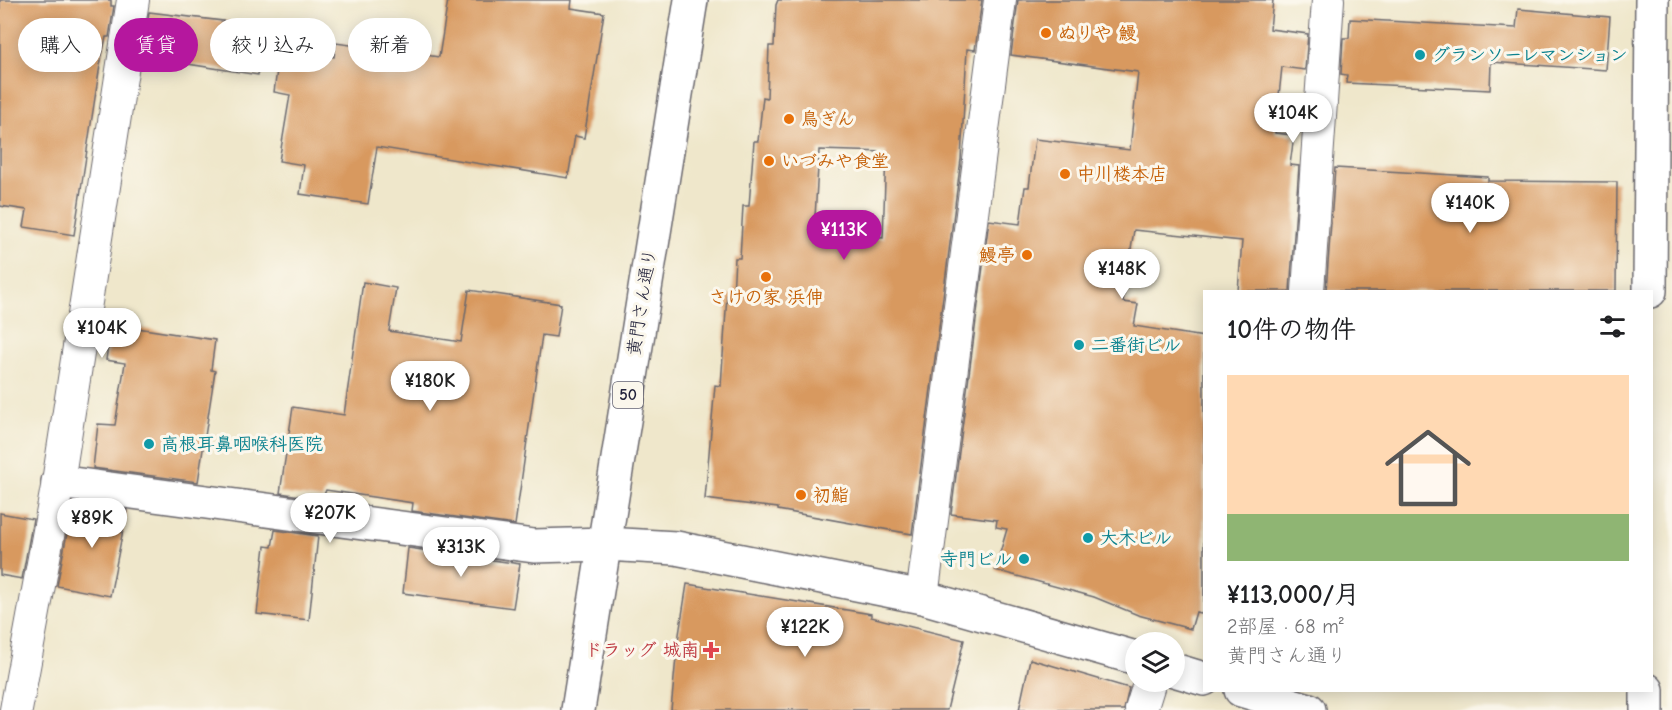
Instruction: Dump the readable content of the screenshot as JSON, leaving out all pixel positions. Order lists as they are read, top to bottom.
{
  "streets": {
    "main road": ["黄門さん通り", "50"]
  },
  "places": {
    "other": [
      "ぬりや 鰻",
      "グランソーレマンション",
      "鳥ぎん",
      "いづみや食堂",
      "中川楼本店",
      "鰻亭",
      "さけの家 浜伸",
      "二番街ビル",
      "高根耳鼻咽喉科医院",
      "初鮨",
      "大木ビル",
      "寺門ビル"
    ],
    "health": ["ドラッグ 城南"]
  },
  "page": {
    "chip": [
      "購入",
      "賃貸",
      "絞り込み",
      "新着"
    ],
    "price": [
      "¥104K",
      "¥140K",
      "¥113K",
      "¥148K",
      "¥104K",
      "¥180K",
      "¥207K",
      "¥89K",
      "¥313K",
      "¥122K"
    ],
    "heading": "10件の物件",
    "list": [
      {
        "name": "¥113,000/月",
        "note": "2部屋 · 68 m² · 黄門さん通り"
      }
    ]
  }
}
